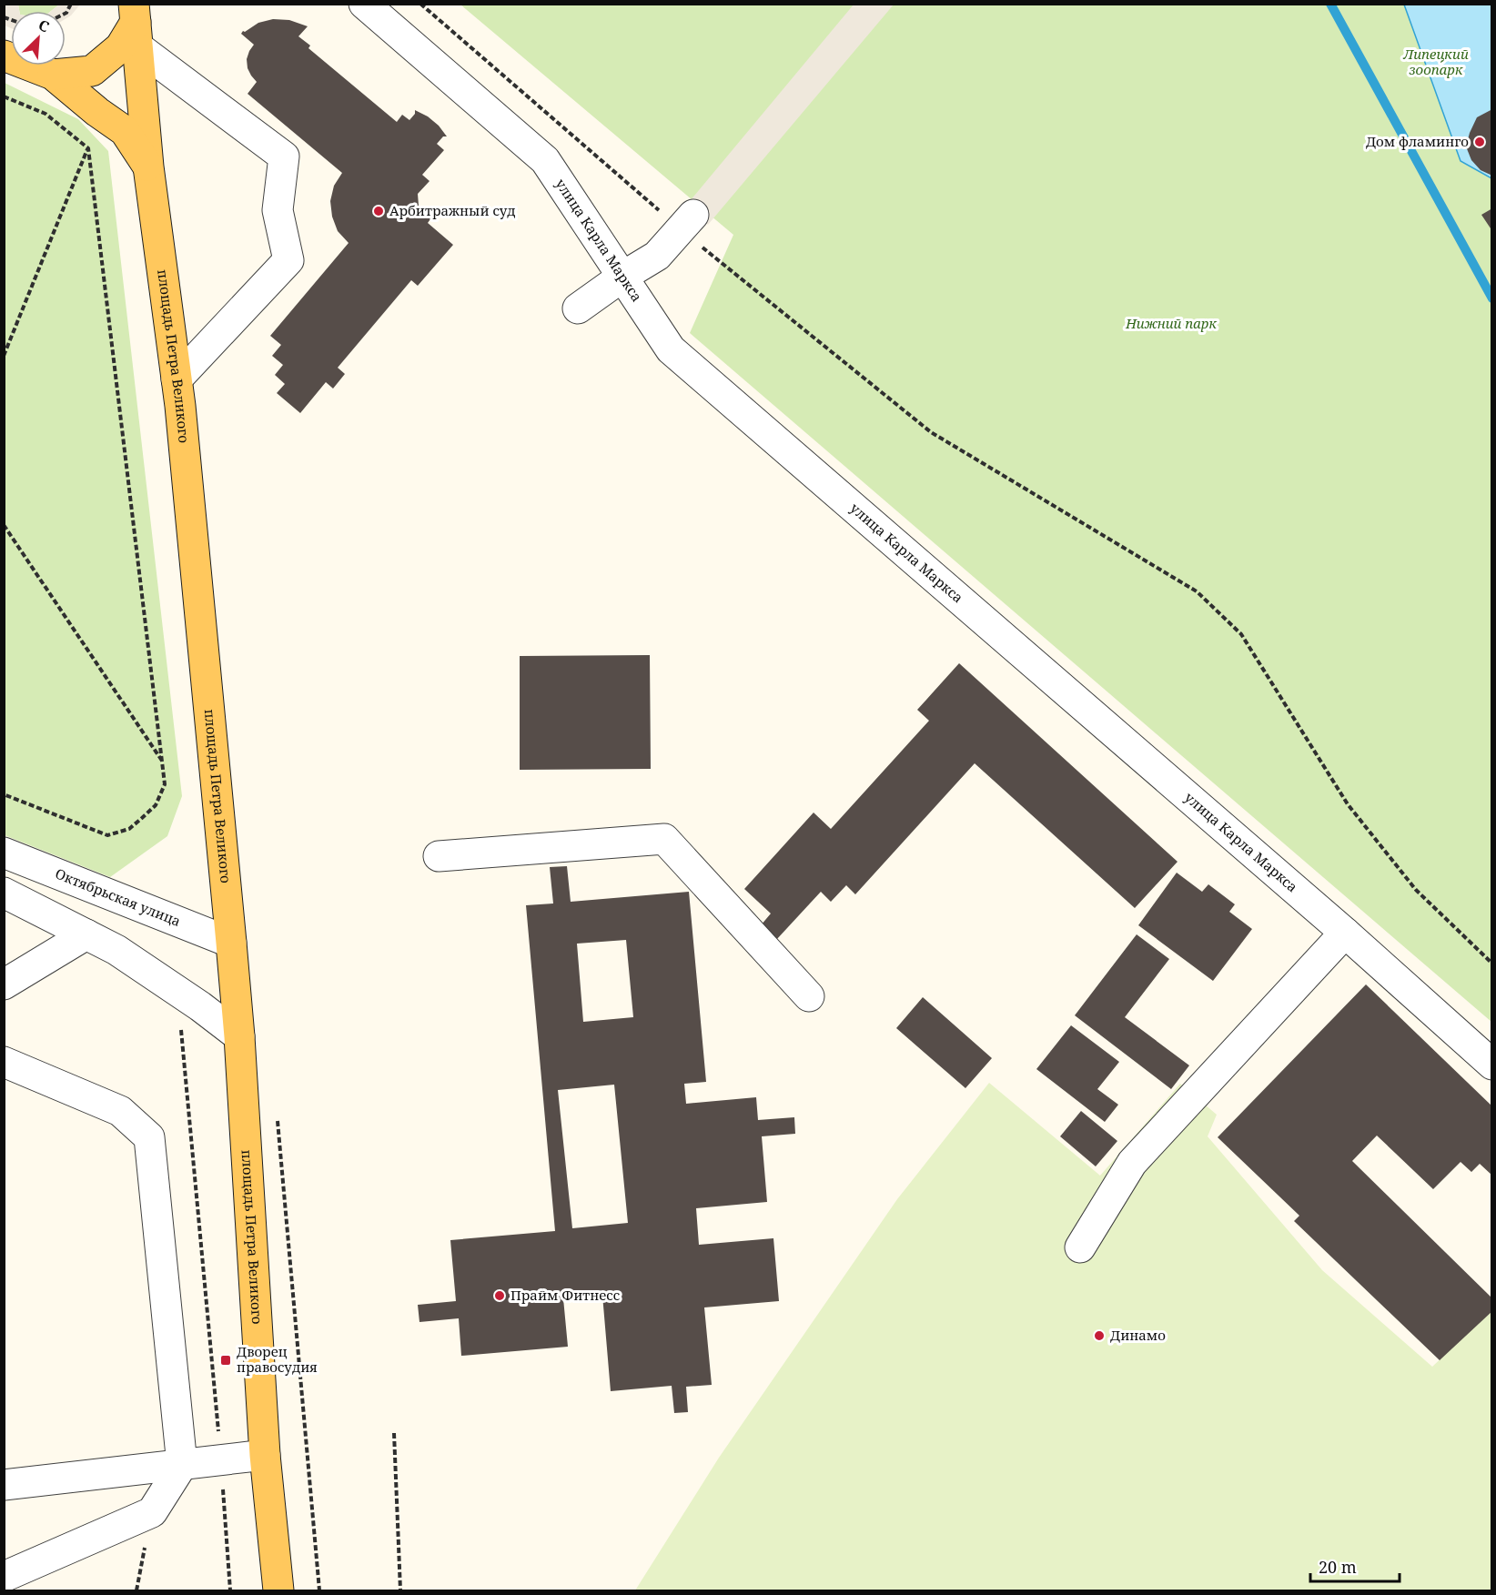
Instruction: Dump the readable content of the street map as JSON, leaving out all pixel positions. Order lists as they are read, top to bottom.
{
  "streets": {
    "main road": ["площадь Петра Великого"],
    "street": ["улица Карла Маркса", "Октябрьская улица"]
  },
  "crossings": [
    ["площадь Петра Великого", "Октябрьская улица"]
  ],
  "parks": ["Липецкий зоопарк", "Нижний парк"],
  "places": {
    "other": [
      "Дом фламинго",
      "Арбитражный суд",
      "Прайм Фитнесс",
      "Динамо"
    ],
    "transit": ["Дворец правосудия"]
  },
  "scale_bar": "20 m",
  "north": "top right"
}
